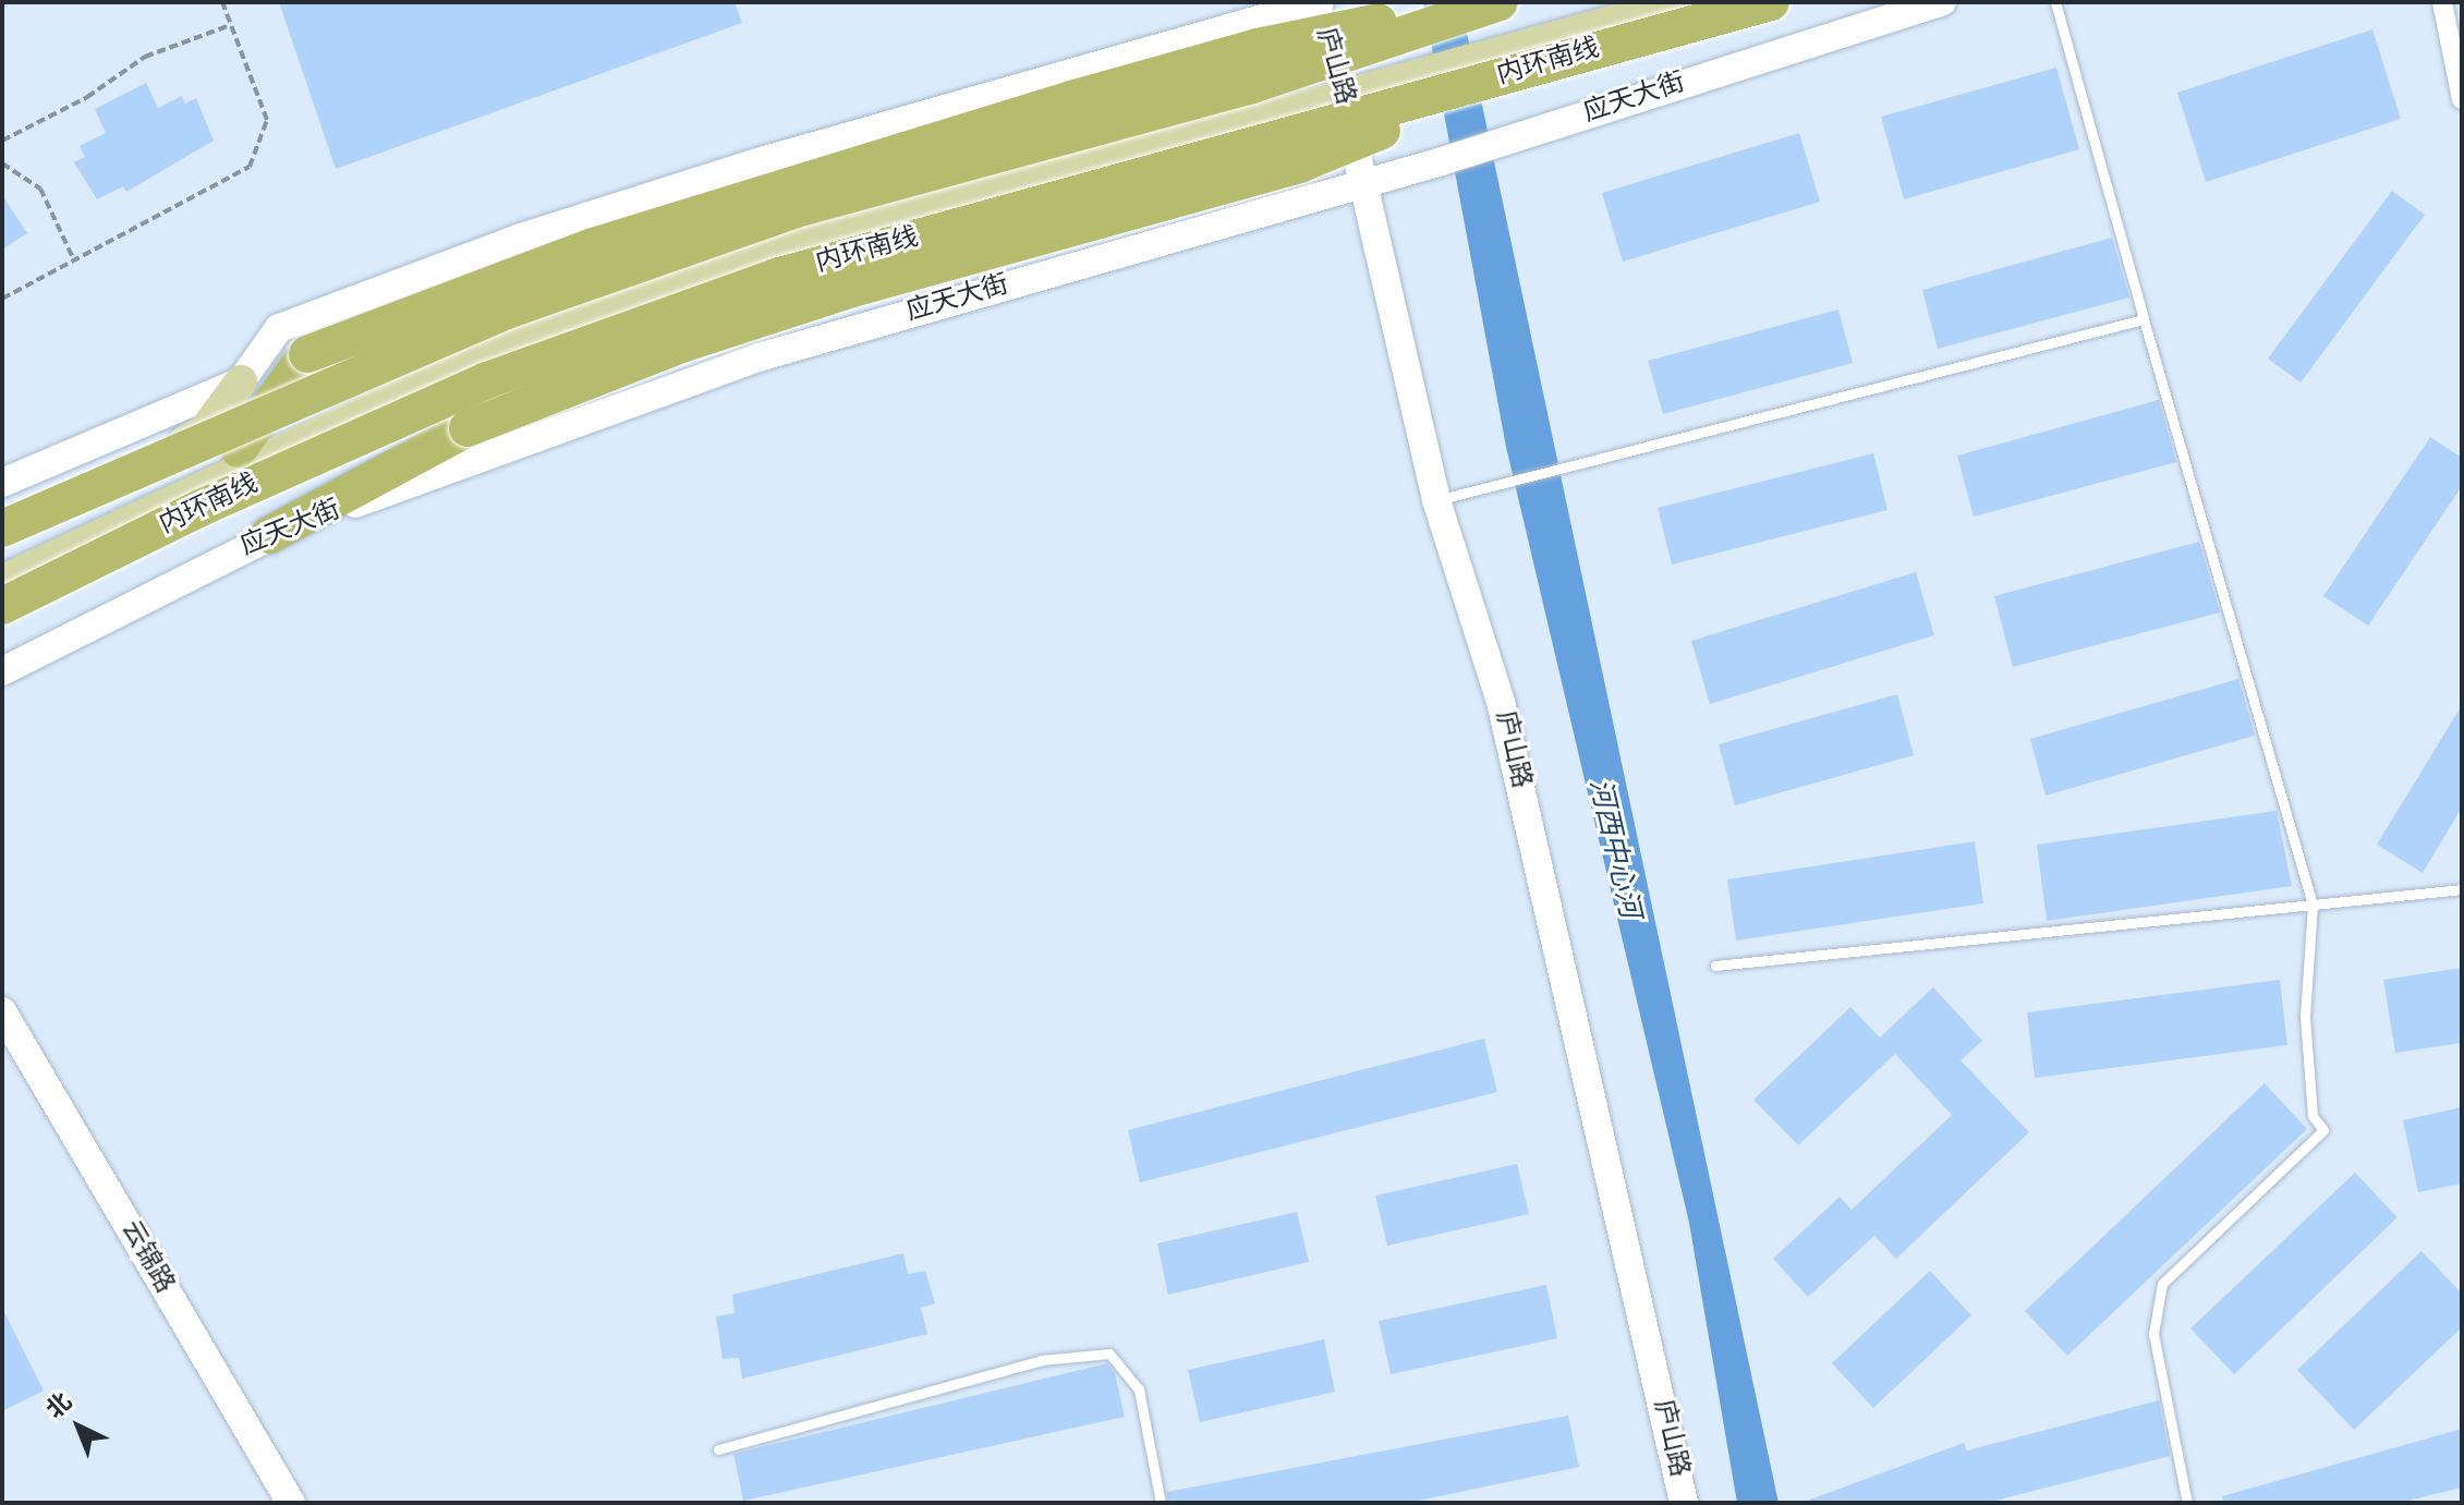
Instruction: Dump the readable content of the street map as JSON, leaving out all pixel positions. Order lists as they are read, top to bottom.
{
  "streets": {
    "highway": ["内环南线"],
    "street": ["庐山路", "应天大街", "云锦路"]
  },
  "crossings": [
    ["庐山路", "应天大街"]
  ],
  "water": ["河西中心河"],
  "north": "top left"
}
